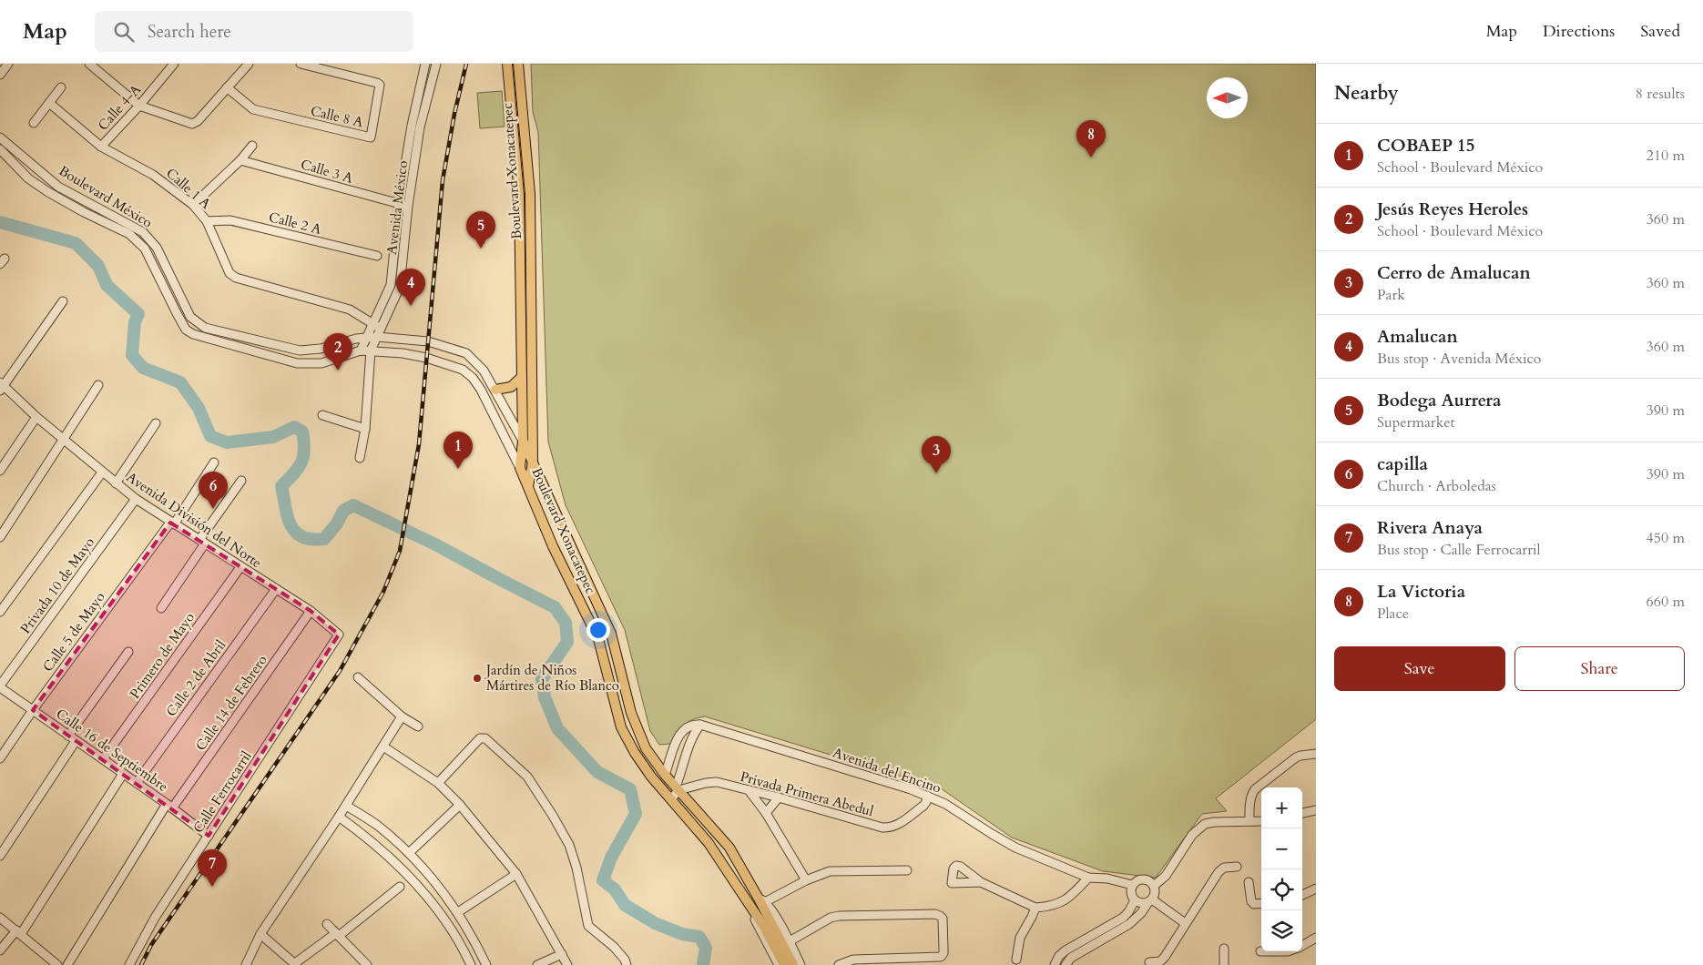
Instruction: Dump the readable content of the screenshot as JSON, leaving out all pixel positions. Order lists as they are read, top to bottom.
{
  "streets": {
    "main road": ["Boulevard Xonacatepec", "Boulevard México"],
    "street": [
      "Calle 4-A",
      "Calle 8 A",
      "Calle 3 A",
      "Calle 1 A",
      "Avenida México",
      "Calle 2 A",
      "Avenida División del Norte",
      "Privada 10 de Mayo",
      "Calle 5 de Mayo",
      "Primero de Mayo",
      "Calle 2 de Abril",
      "Calle 14 de Febrero",
      "Calle 16 de Septiembre",
      "Avenida del Encino",
      "Calle Ferrocarril",
      "Privada Primera Abedul"
    ]
  },
  "crossings": [
    ["Calle 4-A", "Calle 1 A"],
    ["Calle 3 A", "Avenida México"],
    ["Boulevard Xonacatepec", "Boulevard México"],
    ["Boulevard Xonacatepec", "Privada Primera Abedul"],
    ["Calle 1 A", "Avenida México"],
    ["Calle 1 A", "Calle 2 A"],
    ["Boulevard México", "Avenida México"],
    ["Avenida División del Norte", "Privada 10 de Mayo"],
    ["Avenida División del Norte", "Calle 5 de Mayo"],
    ["Avenida División del Norte", "Primero de Mayo"],
    ["Avenida División del Norte", "Calle 2 de Abril"],
    ["Avenida División del Norte", "Calle 14 de Febrero"],
    ["Avenida División del Norte", "Calle Ferrocarril"],
    ["Privada 10 de Mayo", "Calle 16 de Septiembre"],
    ["Calle 5 de Mayo", "Calle 16 de Septiembre"],
    ["Primero de Mayo", "Calle 16 de Septiembre"],
    ["Calle 2 de Abril", "Calle 16 de Septiembre"],
    ["Calle 14 de Febrero", "Calle 16 de Septiembre"],
    ["Calle 16 de Septiembre", "Calle Ferrocarril"],
    ["Avenida del Encino", "Privada Primera Abedul"]
  ],
  "places": ["Jardín de Niños Mártires de Río Blanco"],
  "north": "left",
  "page": {
    "header": "Map",
    "search": "Search here",
    "nav": ["Map", "Directions", "Saved"],
    "heading": ["Nearby", "8 results"],
    "pins": [
      "8",
      "5",
      "4",
      "2",
      "1",
      "3",
      "6",
      "7"
    ],
    "list": [
      {
        "mark": "1",
        "name": "COBAEP 15",
        "note": "School · Boulevard México",
        "value": "210 m"
      },
      {
        "mark": "2",
        "name": "Jesús Reyes Heroles",
        "note": "School · Boulevard México",
        "value": "360 m"
      },
      {
        "mark": "3",
        "name": "Cerro de Amalucan",
        "note": "Park",
        "value": "360 m"
      },
      {
        "mark": "4",
        "name": "Amalucan",
        "note": "Bus stop · Avenida México",
        "value": "360 m"
      },
      {
        "mark": "5",
        "name": "Bodega Aurrera",
        "note": "Supermarket",
        "value": "390 m"
      },
      {
        "mark": "6",
        "name": "capilla",
        "note": "Church · Arboledas",
        "value": "390 m"
      },
      {
        "mark": "7",
        "name": "Rivera Anaya",
        "note": "Bus stop · Calle Ferrocarril",
        "value": "450 m"
      },
      {
        "mark": "8",
        "name": "La Victoria",
        "note": "Place",
        "value": "660 m"
      }
    ],
    "buttons": ["Save", "Share"],
    "map_buttons": ["+", "−"]
  }
}
